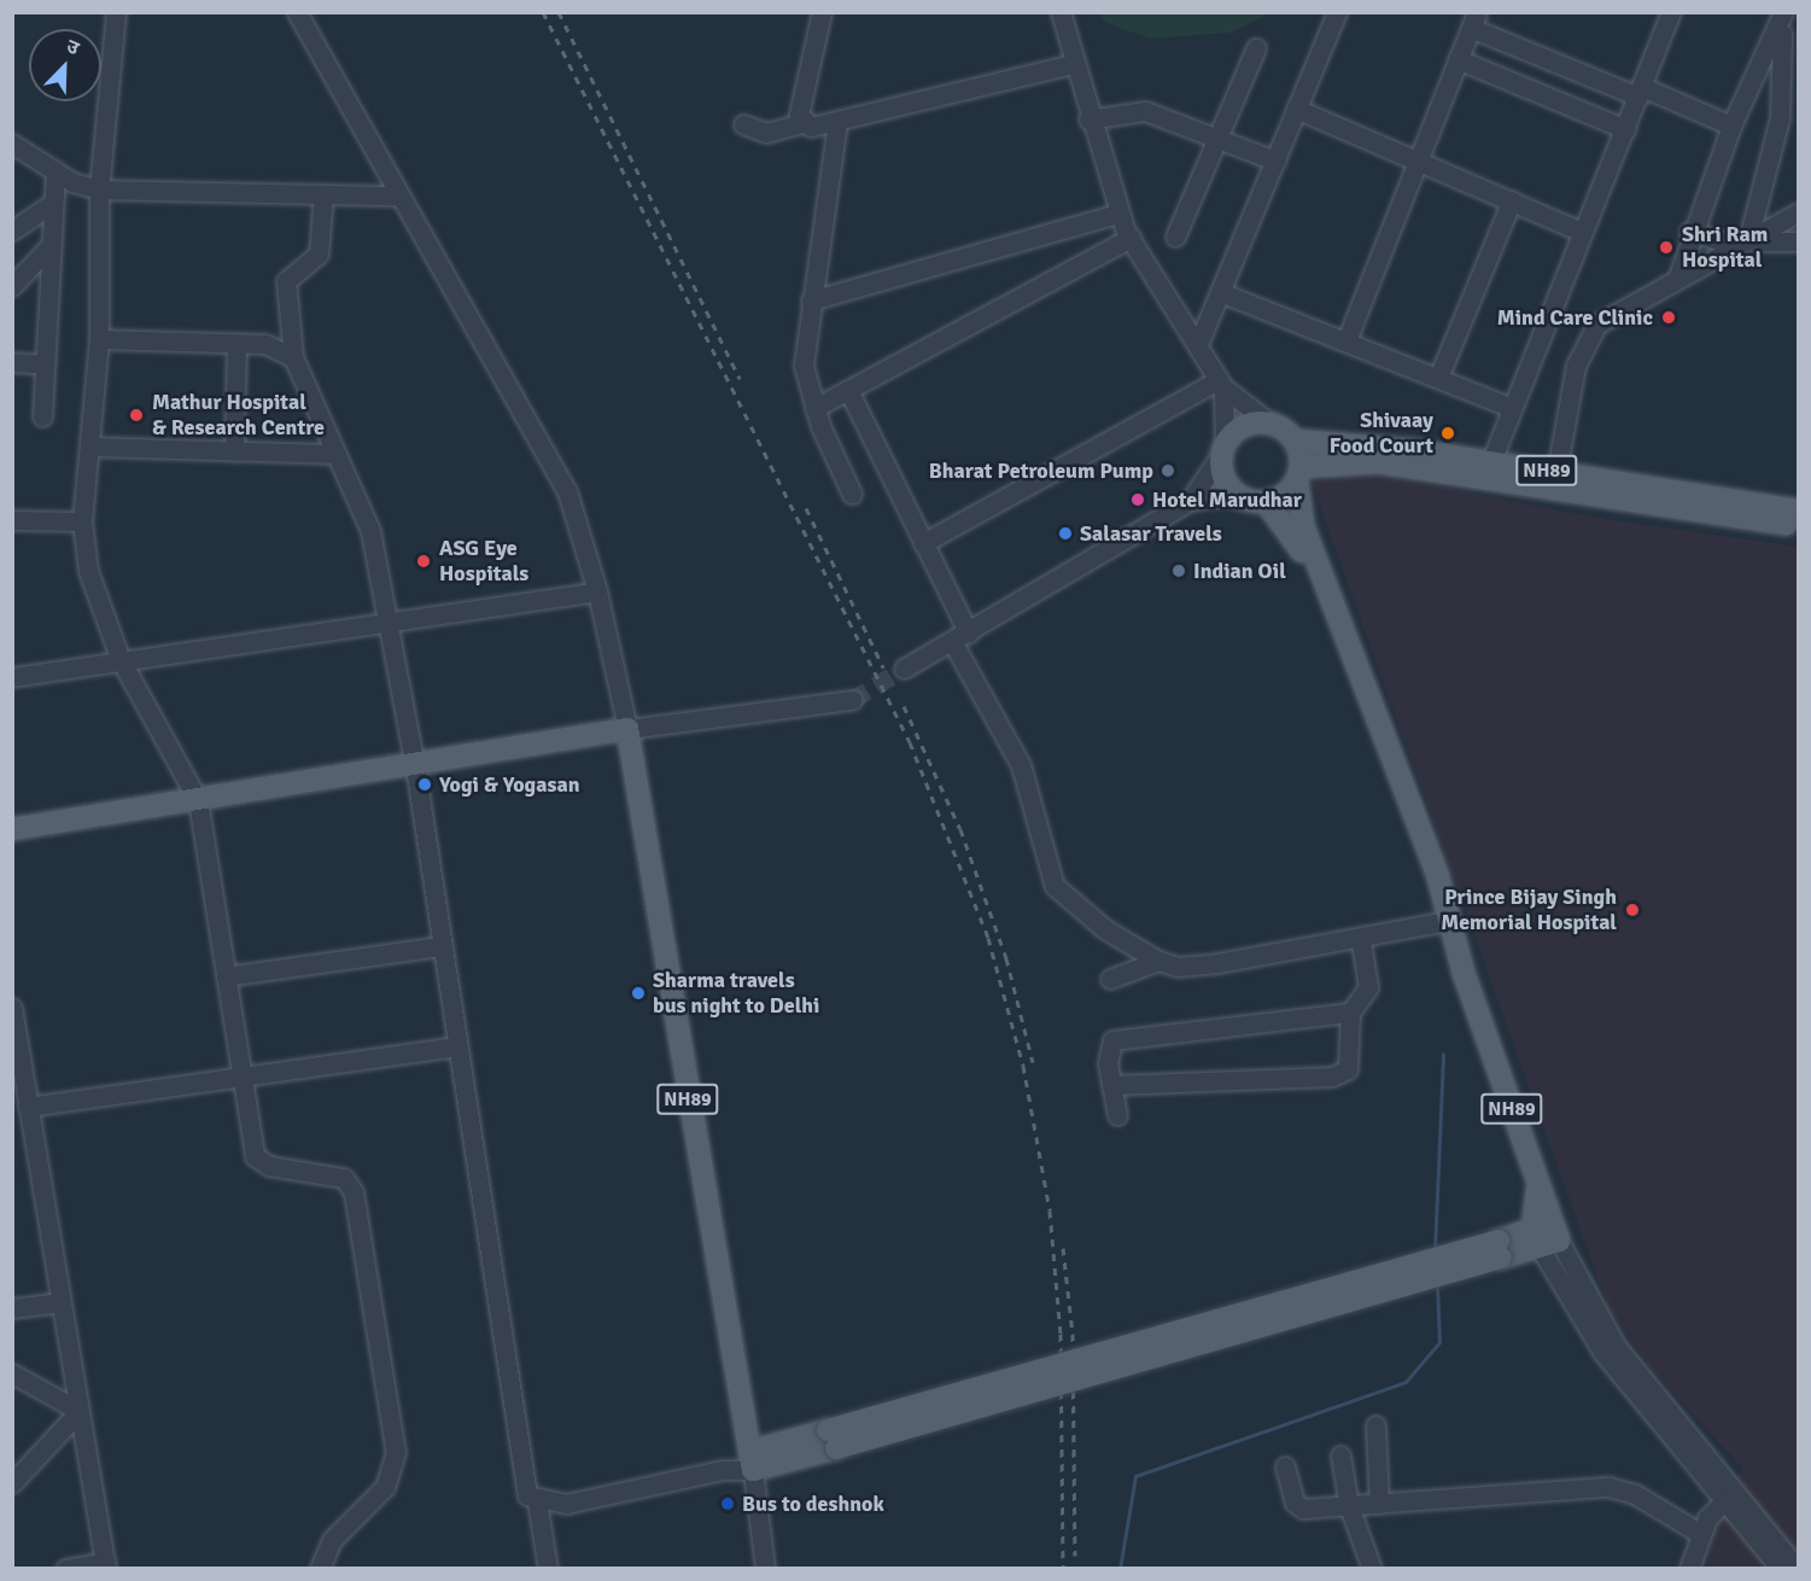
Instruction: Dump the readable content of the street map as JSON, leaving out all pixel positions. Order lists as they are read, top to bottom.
{
  "streets": {
    "main road": ["NH89"]
  },
  "places": [
    "Shri Ram Hospital",
    "Mind Care Clinic",
    "Mathur Hospital & Research Centre",
    "Shivaay Food Court",
    "Bharat Petroleum Pump",
    "Hotel Marudhar",
    "Salasar Travels",
    "ASG Eye Hospitals",
    "Indian Oil",
    "Yogi & Yogasan",
    "Prince Bijay Singh Memorial Hospital",
    "Sharma travels bus night to Delhi",
    "Bus to deshnok"
  ],
  "north": "top right"
}
